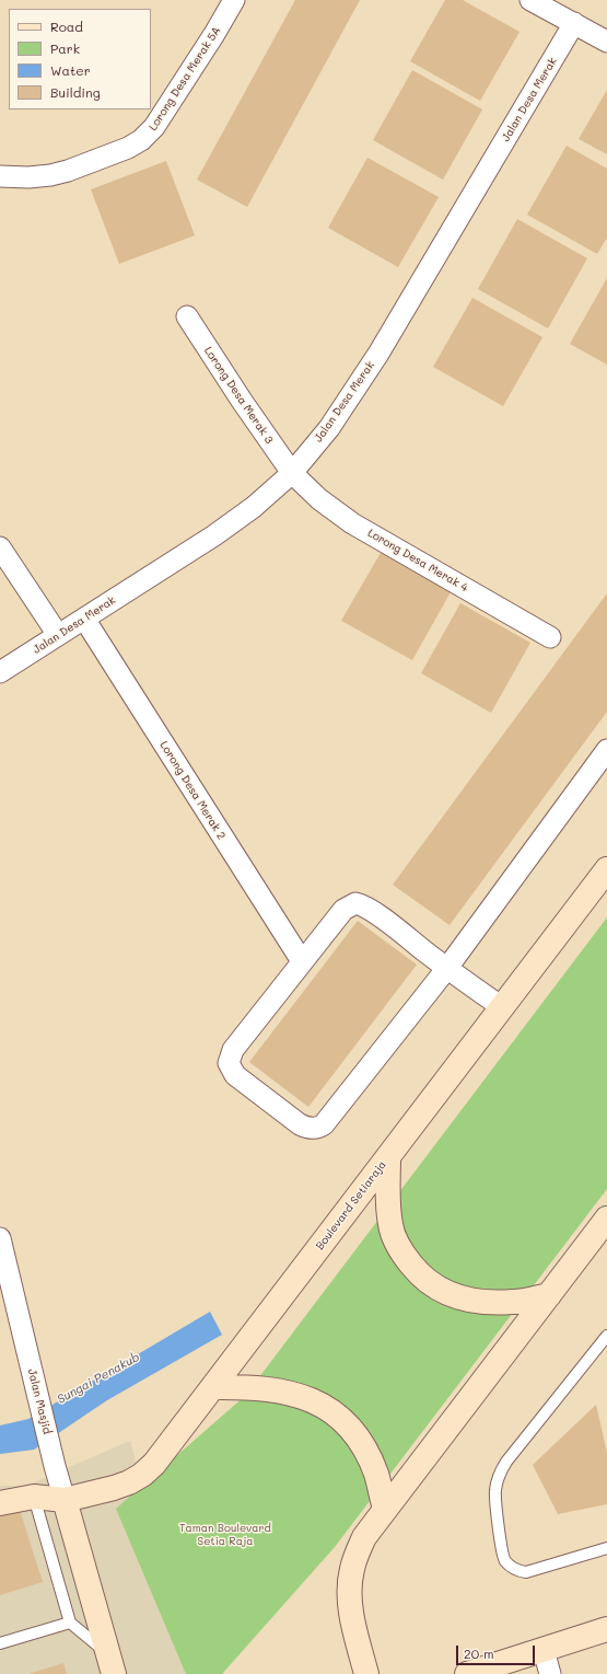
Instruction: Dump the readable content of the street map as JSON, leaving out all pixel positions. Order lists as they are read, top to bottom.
{
  "streets": {
    "street": [
      "Lorong Desa Merak 5A",
      "Jalan Desa Merak",
      "Lorong Desa Merak 3",
      "Lorong Desa Merak 4",
      "Lorong Desa Merak 2",
      "Boulevard Setiaraja",
      "Jalan Masjid"
    ]
  },
  "crossings": [
    ["Jalan Desa Merak", "Lorong Desa Merak 3"],
    ["Jalan Desa Merak", "Lorong Desa Merak 4"],
    ["Jalan Desa Merak", "Lorong Desa Merak 2"],
    ["Lorong Desa Merak 3", "Lorong Desa Merak 4"],
    ["Boulevard Setiaraja", "Jalan Masjid"]
  ],
  "water": ["Sungai Penakub"],
  "parks": ["Taman Boulevard Setia Raja"],
  "legend": [
    "Road",
    "Park",
    "Water",
    "Building"
  ],
  "scale_bar": "20 m"
}
